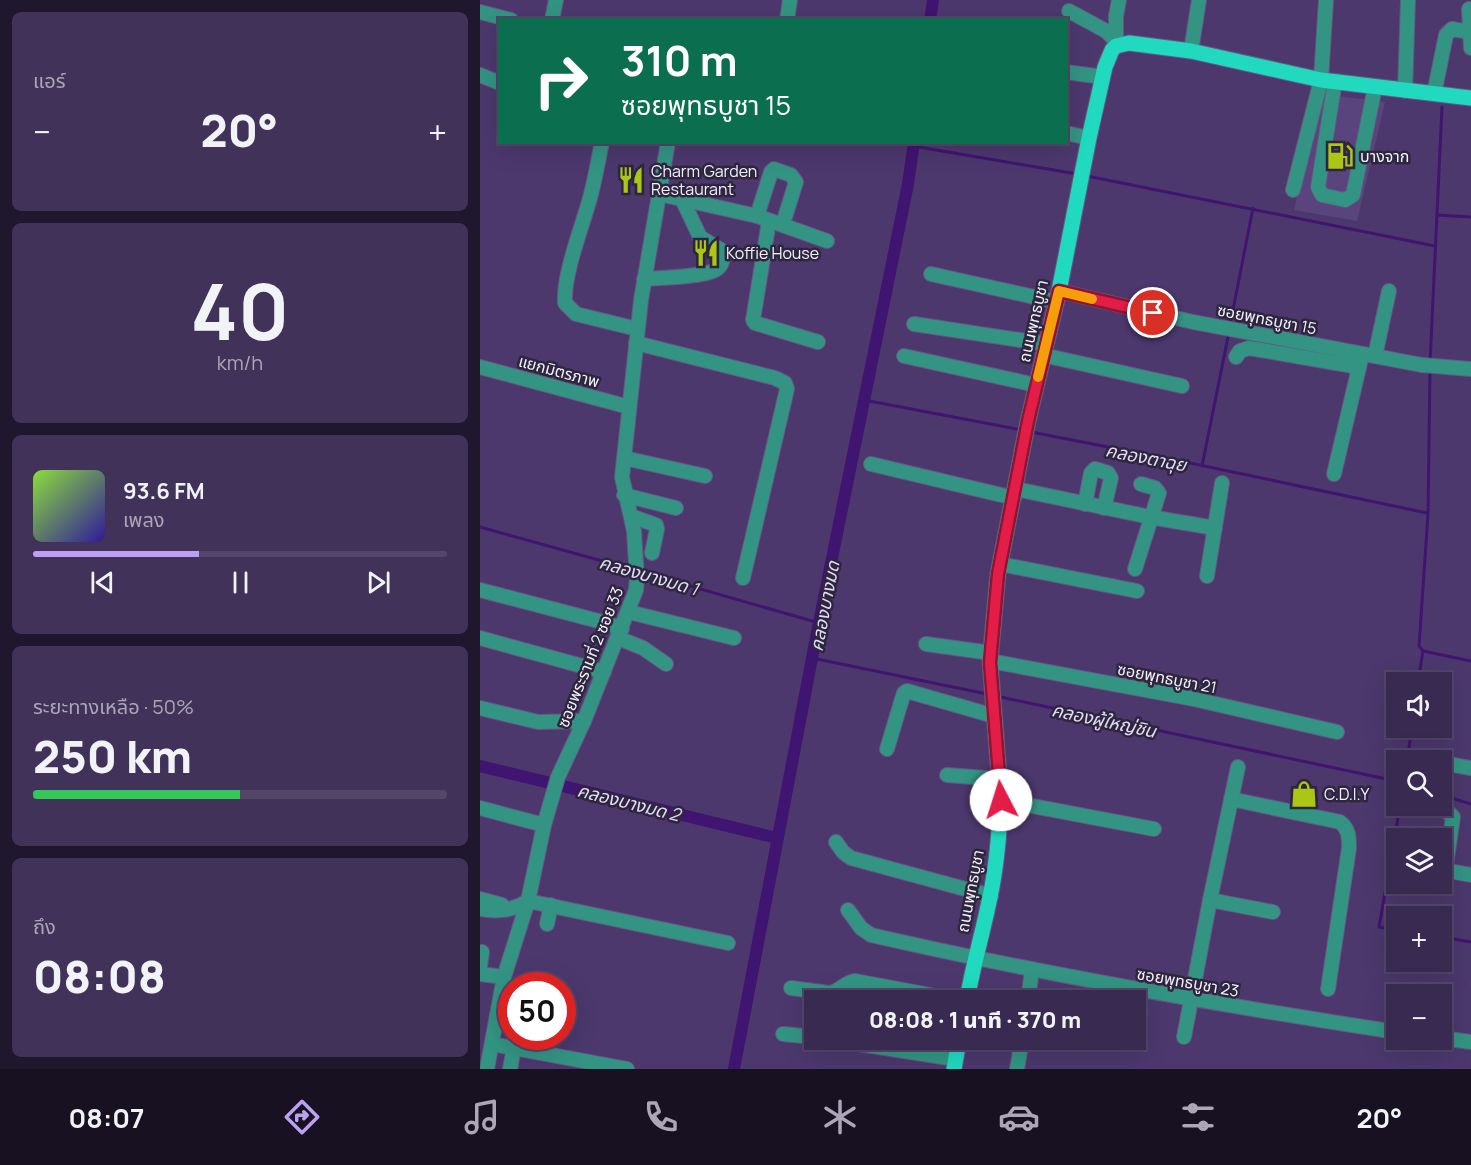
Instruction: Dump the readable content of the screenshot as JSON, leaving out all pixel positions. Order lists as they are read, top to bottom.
{
  "streets": {
    "main road": ["ถนนพุทธบูชา"],
    "street": [
      "ซอยพุทธบูชา 15",
      "แยกมิตรภาพ",
      "ซอยพระรามที่ 2 ซอย 33",
      "ซอยพุทธบูชา 21",
      "ซอยพุทธบูชา 23"
    ]
  },
  "crossings": [
    ["ซอยพุทธบูชา 15", "ถนนพุทธบูชา"],
    ["ถนนพุทธบูชา", "ซอยพุทธบูชา 21"],
    ["ถนนพุทธบูชา", "ซอยพุทธบูชา 23"],
    ["แยกมิตรภาพ", "ซอยพระรามที่ 2 ซอย 33"]
  ],
  "water": [
    "คลองตาฉุย",
    "คลองบางมด 1",
    "คลองบางมด",
    "คลองผู้ใหญ่ชิน",
    "คลองบางมด 2"
  ],
  "places": {
    "fuel station": ["บางจาก"],
    "restaurant": ["Charm Garden Restaurant", "Koffie House"],
    "shop": ["C.D.I.Y"]
  },
  "page": {
    "tile": [
      "แอร์",
      ["40", "km/h"],
      ["ระยะทางเหลือ · 50%", "250 km"],
      ["ถึง", "08:08"]
    ],
    "turn": ["310 m", "ซอยพุทธบูชา 15"],
    "heat": ["−", "20°", "+"],
    "song": ["93.6 FM", "เพลง"],
    "map_buttons": ["+", "−"],
    "limit": "50",
    "trip": "08:08 · 1 นาที · 370 m",
    "tabs": ["08:07", "20°"]
  }
}
